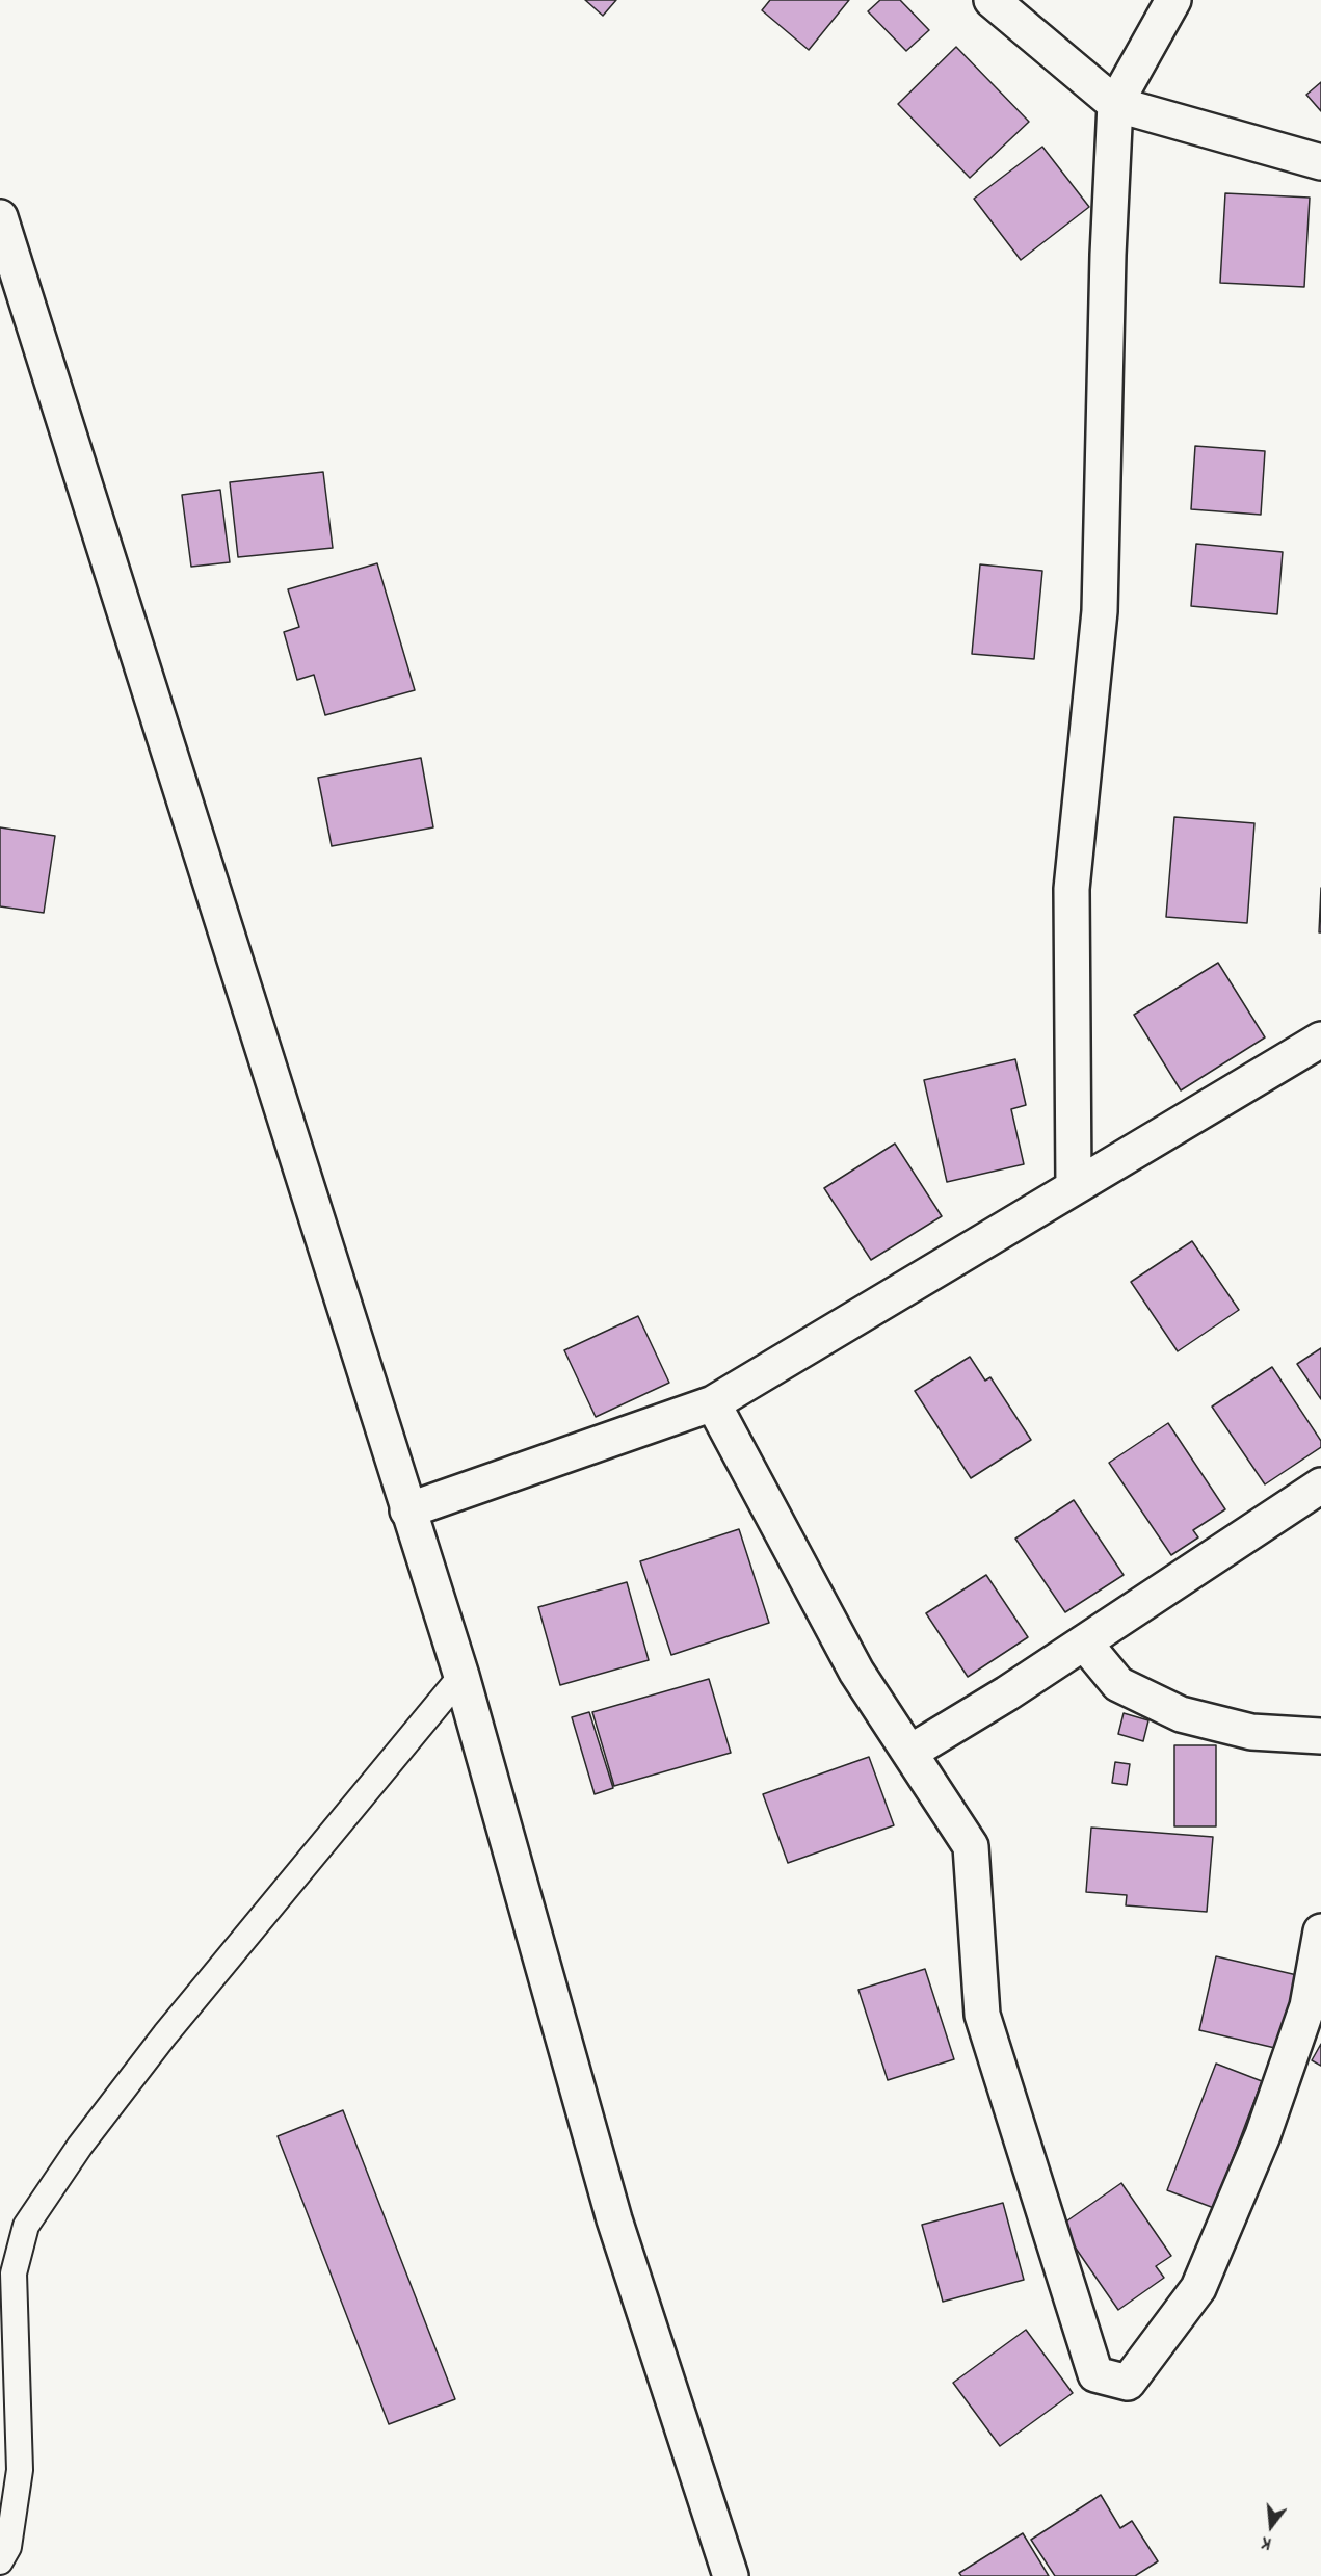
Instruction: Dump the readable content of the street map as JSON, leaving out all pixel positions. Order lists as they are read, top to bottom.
{
  "north": "bottom"
}
